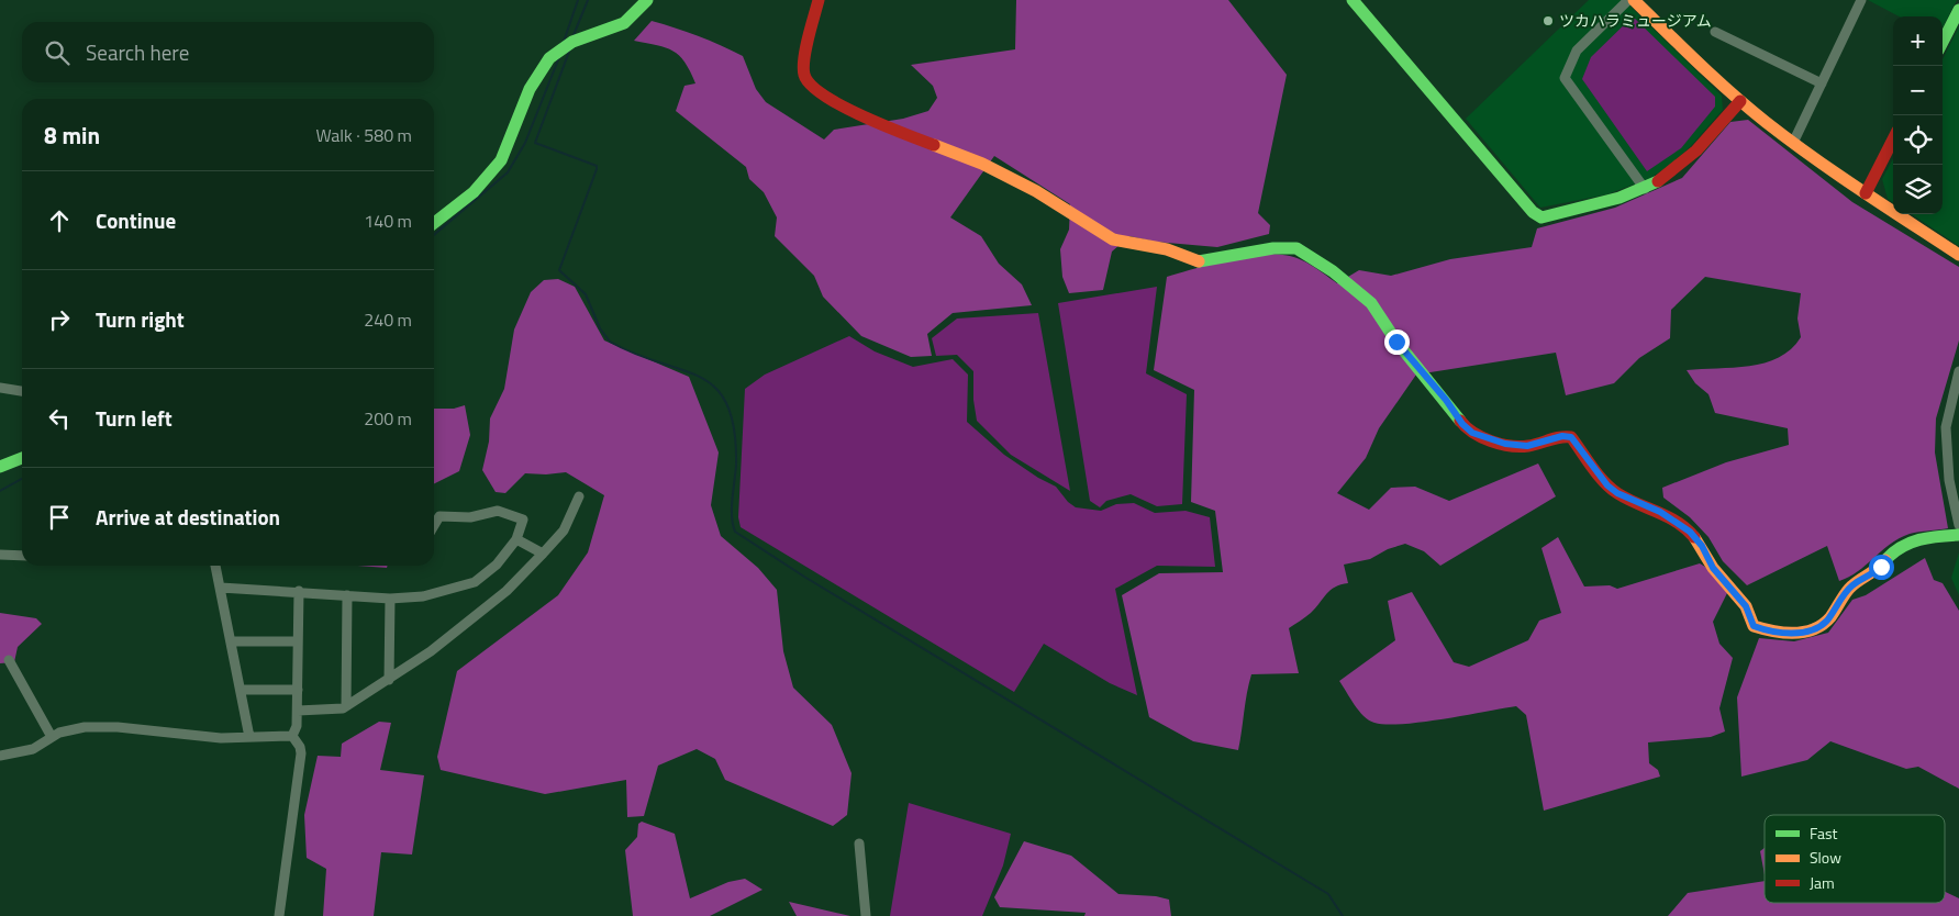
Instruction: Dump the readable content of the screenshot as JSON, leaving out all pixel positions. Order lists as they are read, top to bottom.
{
  "places": ["ツカハラミュージアム"],
  "legend": ["Fast", "Slow", "Jam"],
  "page": {
    "map_buttons": ["+", "−"],
    "search": "Search here",
    "heading": ["8 min", "Walk · 580 m"],
    "list": [
      ["Continue", "140 m"],
      ["Turn right", "240 m"],
      ["Turn left", "200 m"],
      "Arrive at destination"
    ]
  }
}
